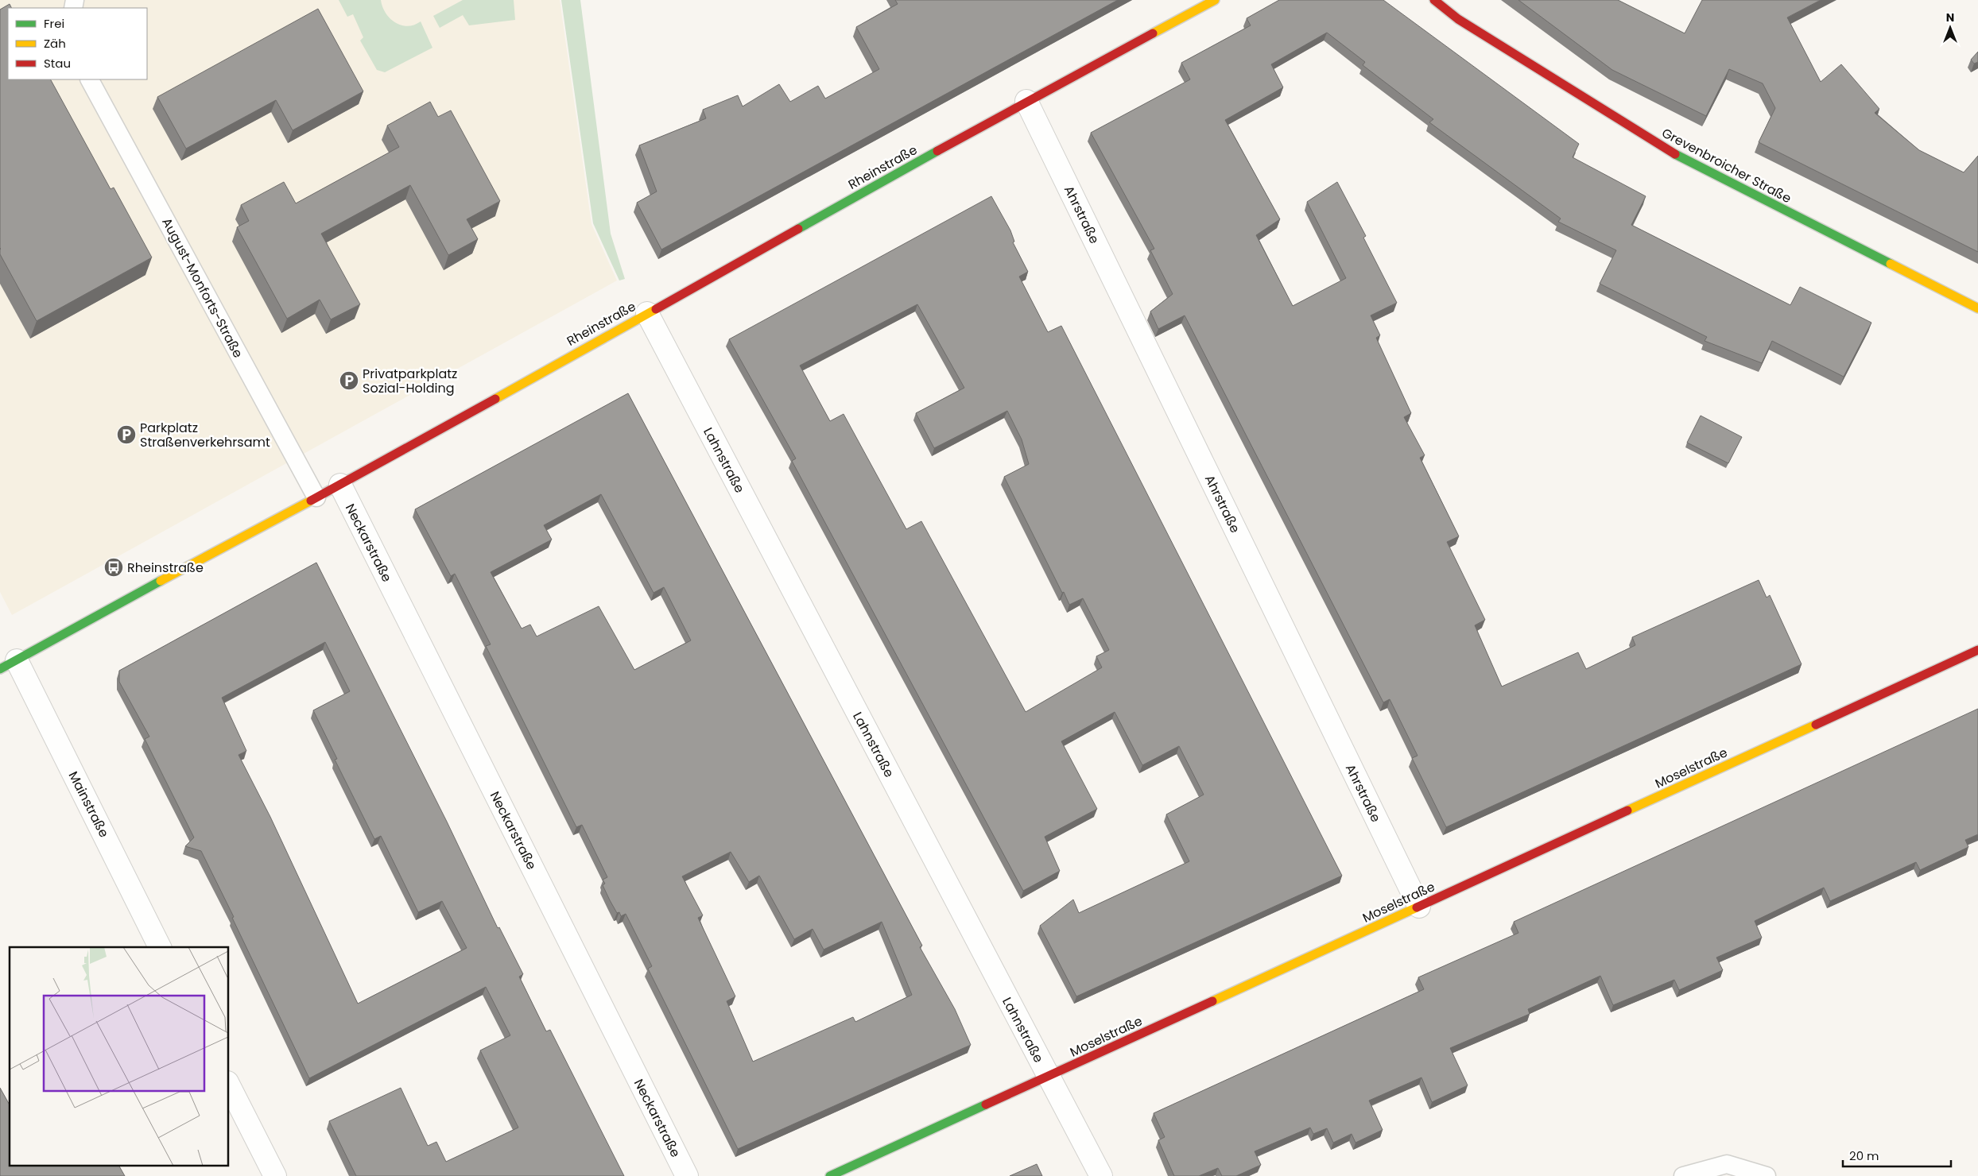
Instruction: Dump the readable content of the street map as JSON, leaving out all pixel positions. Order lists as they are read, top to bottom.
{
  "streets": {
    "street": [
      "Grevenbroicher Straße",
      "Rheinstraße",
      "Ahrstraße",
      "Lahnstraße",
      "Neckarstraße",
      "Moselstraße",
      "Mainstraße"
    ],
    "lane": ["August-Monforts-Straße"]
  },
  "crossings": [
    ["Rheinstraße", "Ahrstraße"],
    ["Rheinstraße", "August-Monforts-Straße"],
    ["Rheinstraße", "Lahnstraße"],
    ["Rheinstraße", "Neckarstraße"],
    ["Rheinstraße", "Mainstraße"],
    ["Ahrstraße", "Moselstraße"],
    ["Lahnstraße", "Moselstraße"]
  ],
  "places": {
    "parking": ["Privatparkplatz Sozial-Holding", "Parkplatz Straßenverkehrsamt"],
    "bus stop": ["Rheinstraße"]
  },
  "legend": ["Frei", "Zäh", "Stau"],
  "scale_bar": "20 m",
  "north": "top"
}
